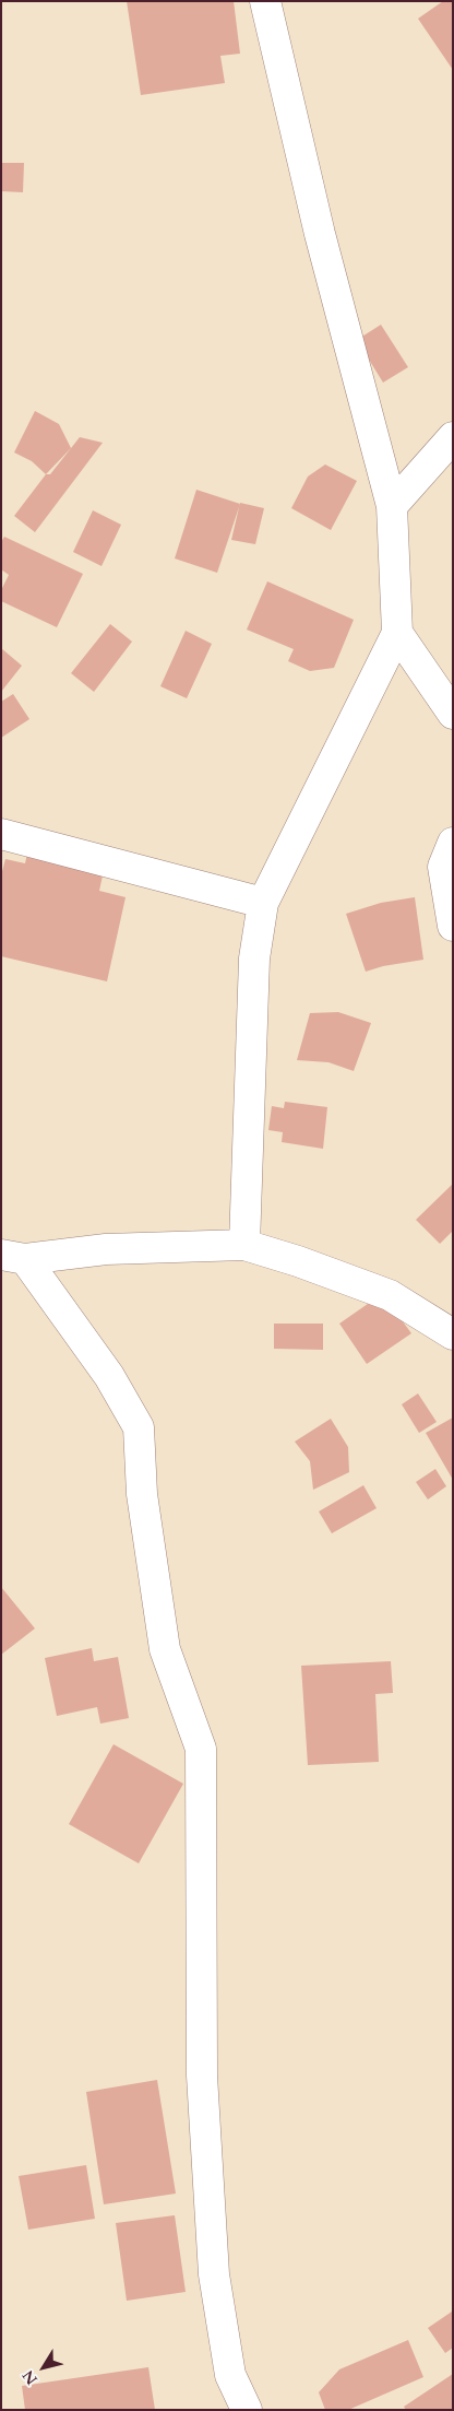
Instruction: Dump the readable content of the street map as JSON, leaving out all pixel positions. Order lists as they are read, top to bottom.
{
  "north": "bottom left"
}
